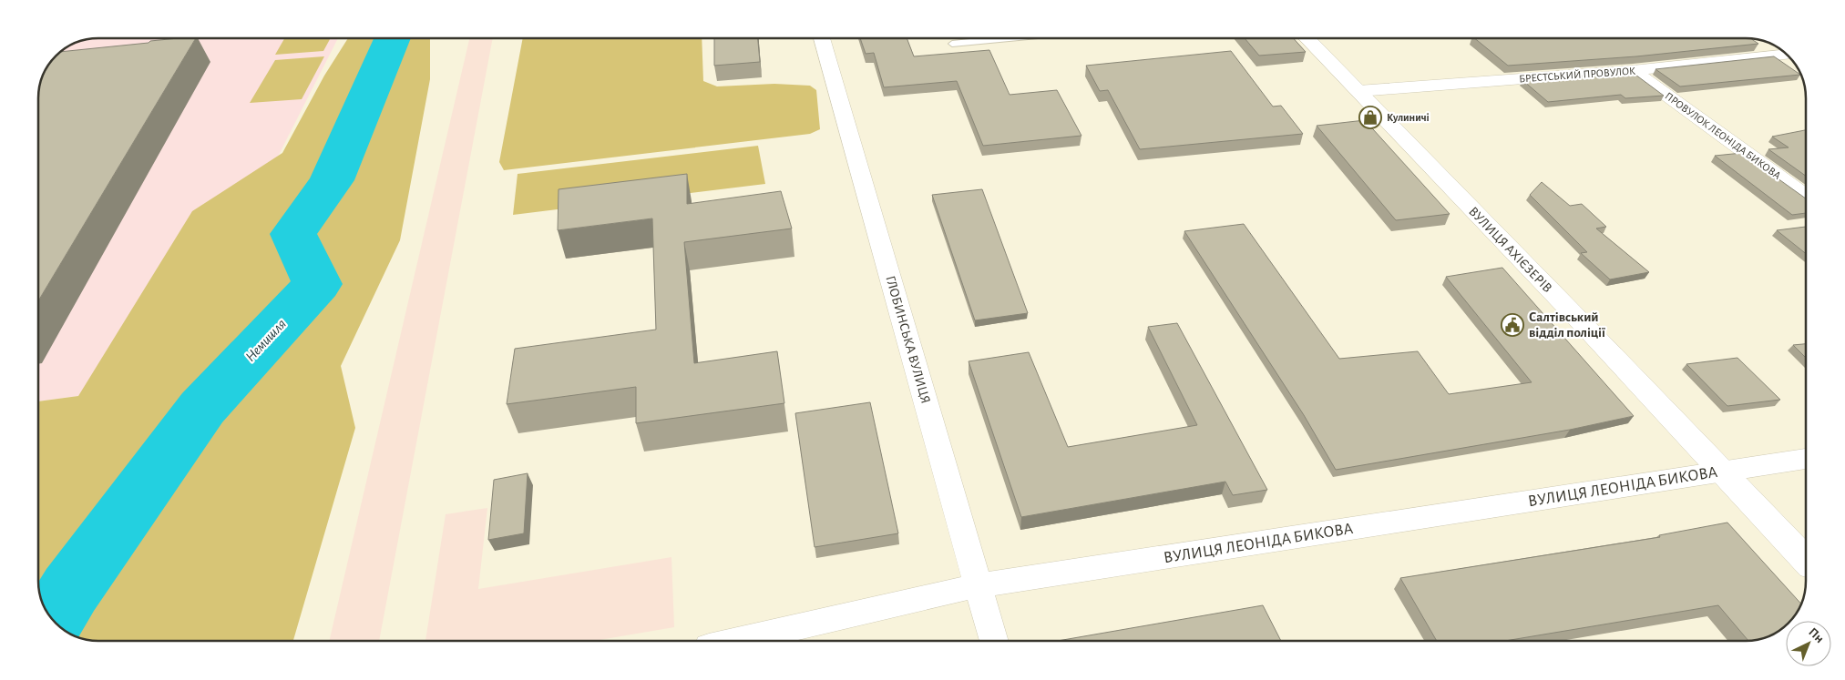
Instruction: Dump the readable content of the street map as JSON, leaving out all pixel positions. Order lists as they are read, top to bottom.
{
  "streets": {
    "main road": ["ВУЛИЦЯ АХІЄЗЕРІВ"],
    "street": [
      "БРЕСТСЬКИЙ ПРОВУЛОК",
      "ПРОВУЛОК ЛЕОНІДА БИКОВА",
      "ГЛОБИНСЬКА ВУЛИЦЯ",
      "ВУЛИЦЯ ЛЕОНІДА БИКОВА"
    ]
  },
  "crossings": [
    ["БРЕСТСЬКИЙ ПРОВУЛОК", "ПРОВУЛОК ЛЕОНІДА БИКОВА"],
    ["БРЕСТСЬКИЙ ПРОВУЛОК", "ВУЛИЦЯ АХІЄЗЕРІВ"],
    ["ВУЛИЦЯ АХІЄЗЕРІВ", "ВУЛИЦЯ ЛЕОНІДА БИКОВА"],
    ["ГЛОБИНСЬКА ВУЛИЦЯ", "ВУЛИЦЯ ЛЕОНІДА БИКОВА"]
  ],
  "water": ["Немишля"],
  "places": {
    "shop": ["Кулиничі"],
    "public building": ["Салтівський відділ поліції"]
  },
  "north": "top right"
}
